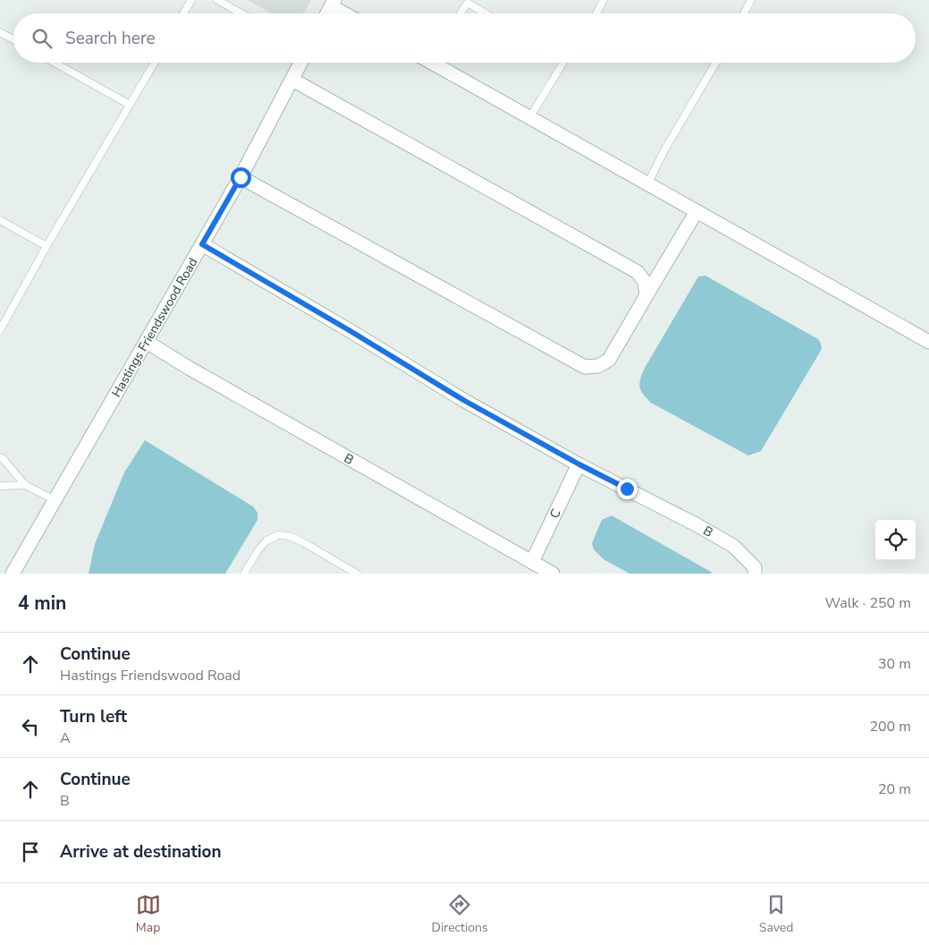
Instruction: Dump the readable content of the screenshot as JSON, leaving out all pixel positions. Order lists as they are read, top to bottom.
{
  "streets": {
    "street": ["Hastings Friendswood Road", "B", "C"]
  },
  "crossings": [
    ["Hastings Friendswood Road", "B"],
    ["B", "C"]
  ],
  "page": {
    "search": "Search here",
    "heading": ["4 min", "Walk · 250 m"],
    "list": [
      ["Continue", "Hastings Friendswood Road", "30 m"],
      ["Turn left", "A", "200 m"],
      ["Continue", "B", "20 m"],
      "Arrive at destination"
    ],
    "nav": ["Map", "Directions", "Saved"]
  }
}
